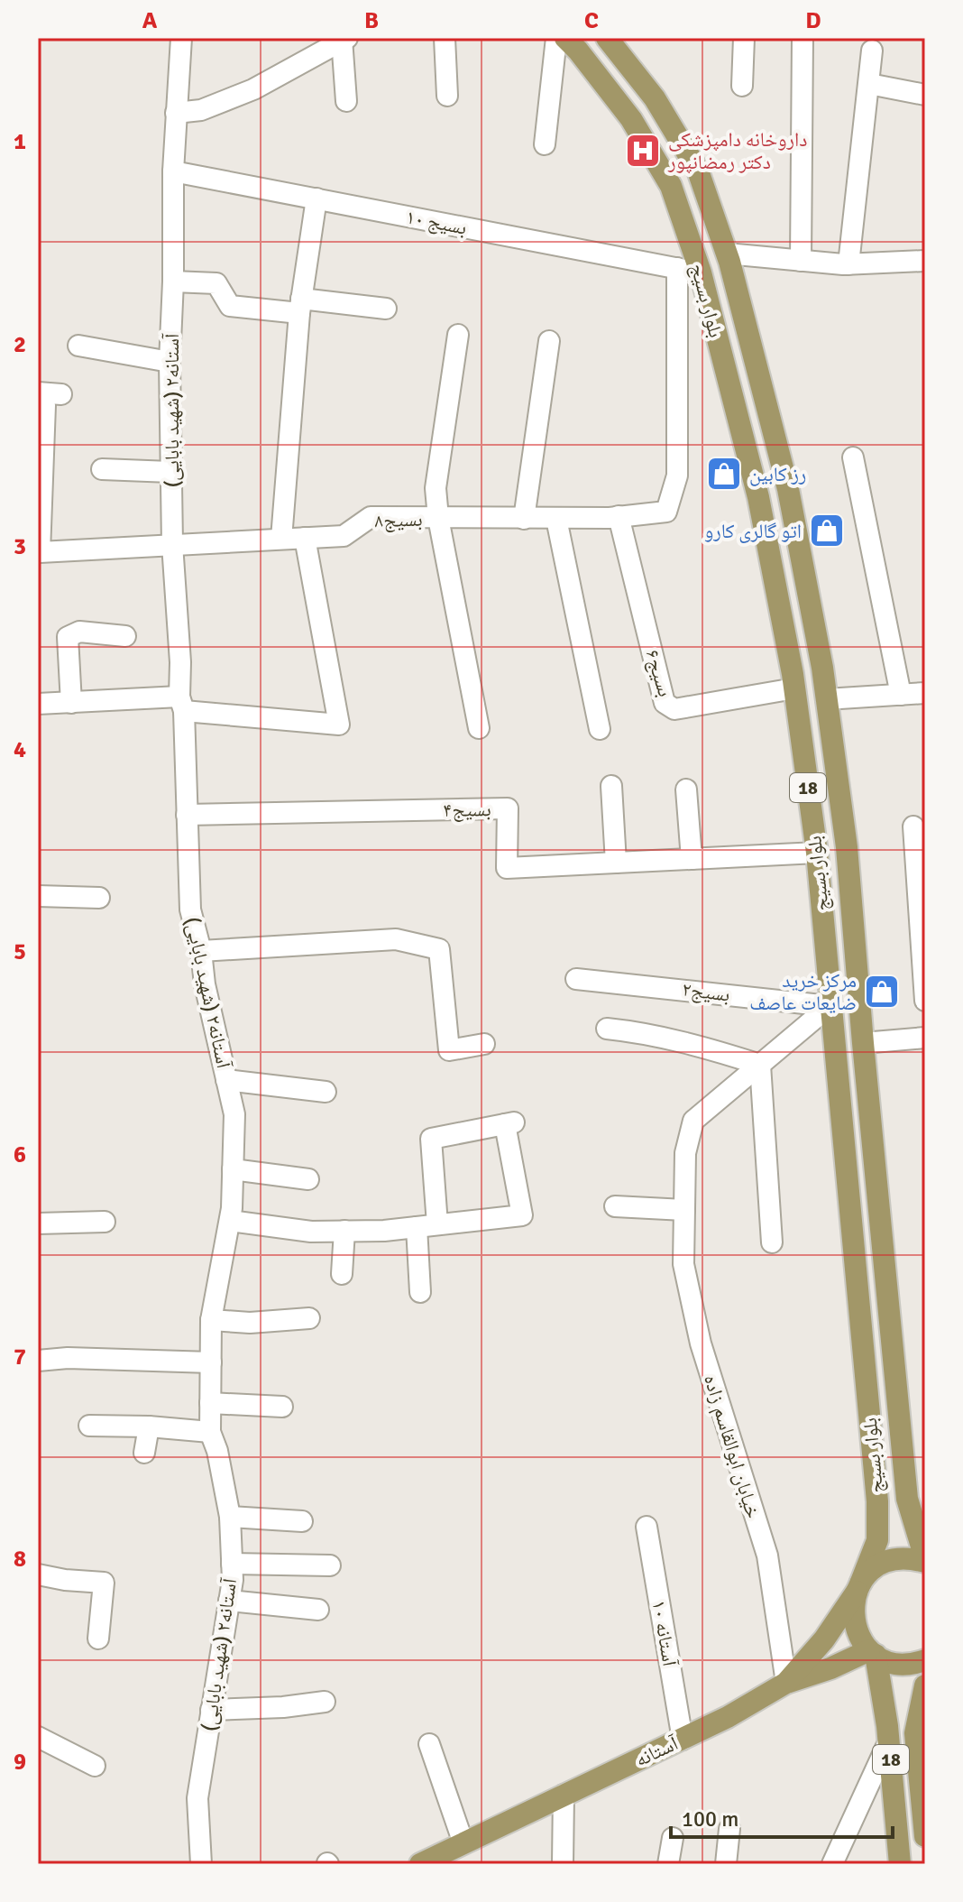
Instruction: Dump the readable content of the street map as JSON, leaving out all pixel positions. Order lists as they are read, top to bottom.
{
  "streets": {
    "main road": ["بلوار بسیج", "18", "آستانه"],
    "street": [
      "بسیج ۱۰",
      "آستانه۲ (شهید بابایی)",
      "بسیج۸",
      "بسیج۶",
      "بسیج۴",
      "بسیج۲",
      "خیابان ابوالقاسم زاده",
      "آستانه ۱۰"
    ]
  },
  "crossings": [
    ["بسیج ۱۰", "بلوار بسیج"],
    ["بسیج ۱۰", "آستانه۲ (شهید بابایی)"],
    ["بسیج ۱۰", "بسیج۸"],
    ["بلوار بسیج", "بسیج۶"],
    ["بلوار بسیج", "18"],
    ["بلوار بسیج", "بسیج۴"],
    ["بلوار بسیج", "بسیج۲"],
    ["بلوار بسیج", "آستانه"],
    ["آستانه۲ (شهید بابایی)", "بسیج۸"],
    ["آستانه۲ (شهید بابایی)", "بسیج۴"],
    ["بسیج۸", "بسیج۶"],
    ["18", "آستانه"],
    ["خیابان ابوالقاسم زاده", "آستانه"],
    ["آستانه ۱۰", "آستانه"]
  ],
  "places": {
    "hospital": ["داروخانه دامپزشکی دکتر رمضانپور"],
    "shop": ["رز کابین", "اتو گالری کارو", "مرکز خرید ضایعات عاصف"]
  },
  "scale_bar": "100 m",
  "grid": {
    "columns": [
      "A",
      "B",
      "C",
      "D"
    ],
    "rows": [
      "1",
      "2",
      "3",
      "4",
      "5",
      "6",
      "7",
      "8",
      "9"
    ]
  }
}
